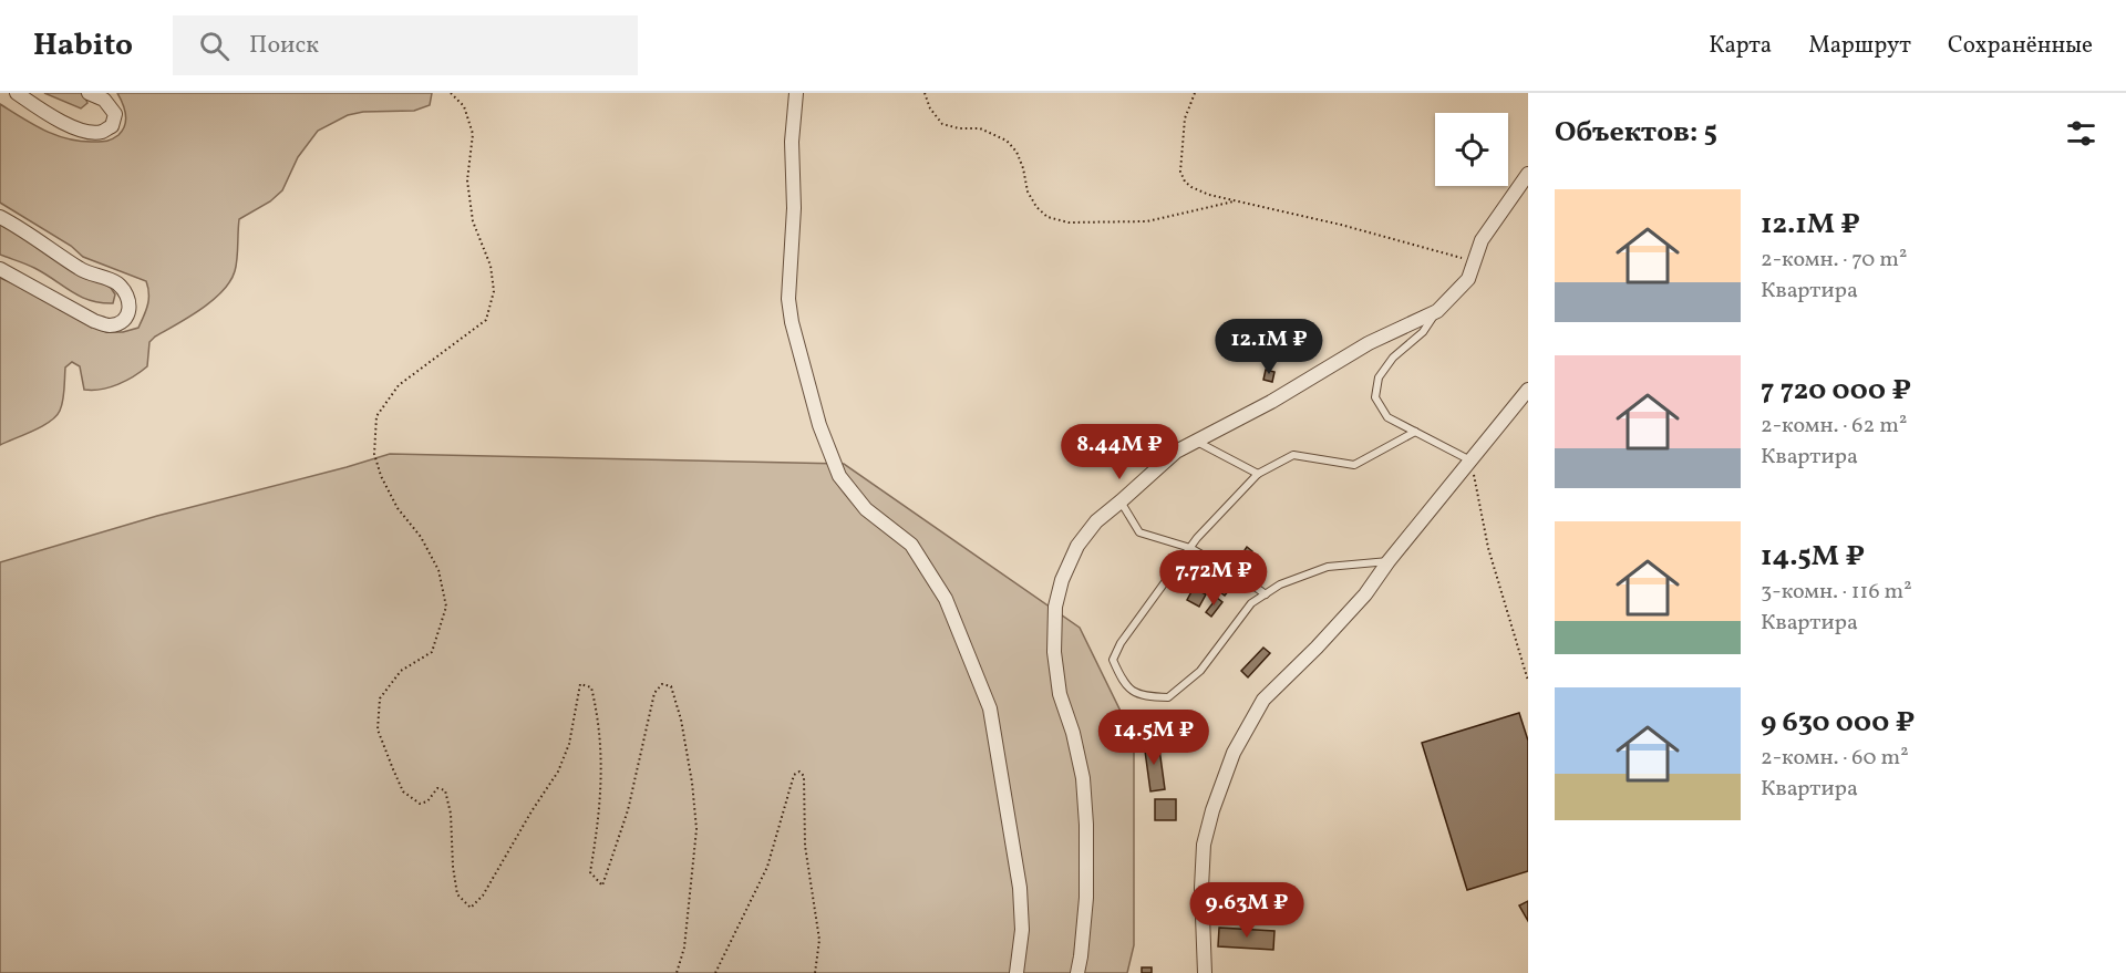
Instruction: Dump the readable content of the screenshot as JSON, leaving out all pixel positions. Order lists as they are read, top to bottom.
{
  "page": {
    "header": "Habito",
    "search": "Поиск",
    "nav": ["Карта", "Маршрут", "Сохранённые"],
    "heading": "Объектов: 5",
    "list": [
      {
        "name": "12.1M ₽",
        "note": "2-комн. · 70 m² · Квартира"
      },
      {
        "name": "7 720 000 ₽",
        "note": "2-комн. · 62 m² · Квартира"
      },
      {
        "name": "14.5M ₽",
        "note": "3-комн. · 116 m² · Квартира"
      },
      {
        "name": "9 630 000 ₽",
        "note": "2-комн. · 60 m² · Квартира"
      }
    ],
    "price": [
      "12.1M ₽",
      "8.44M ₽",
      "7.72M ₽",
      "14.5M ₽",
      "9.63M ₽"
    ]
  }
}
